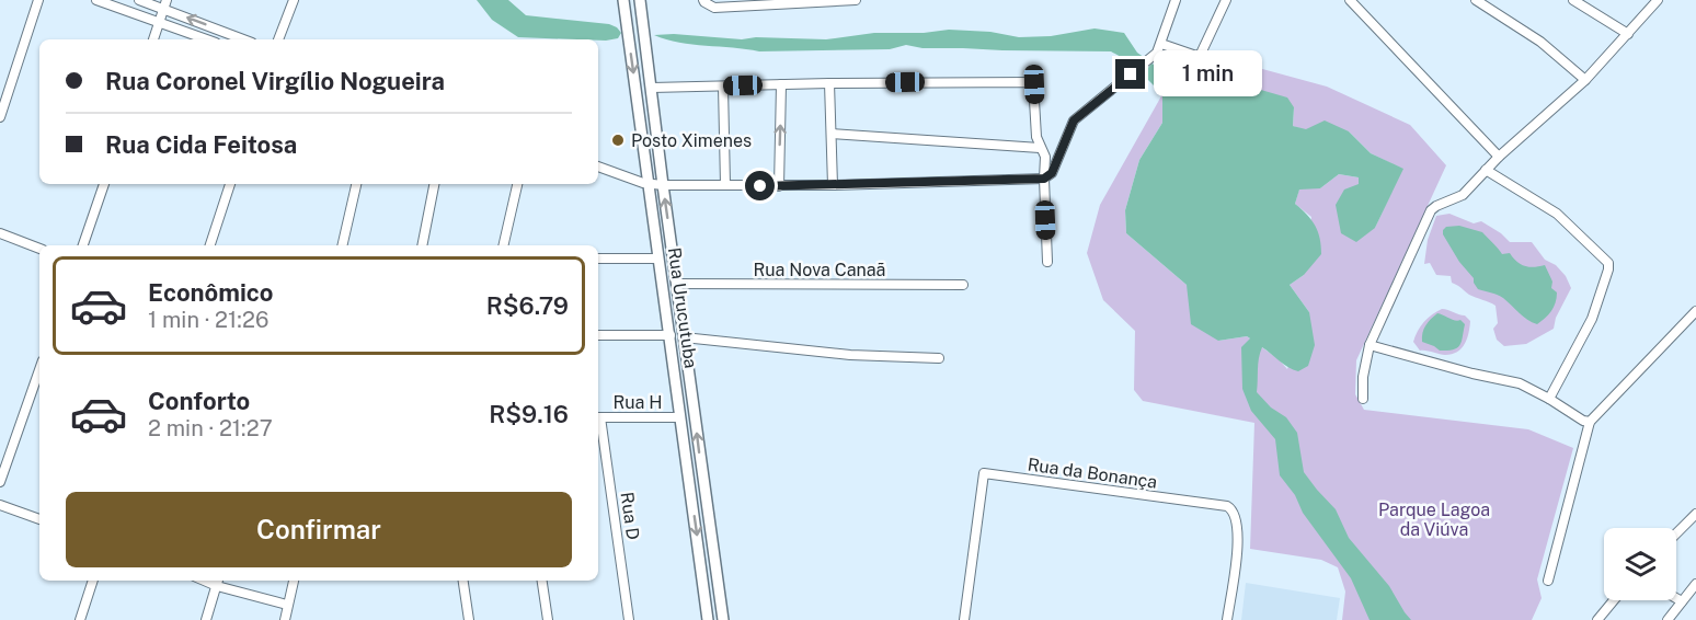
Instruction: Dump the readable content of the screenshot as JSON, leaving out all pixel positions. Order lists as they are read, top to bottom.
{
  "streets": {
    "street": [
      "Rua Nova Canaã",
      "Rua Urucutuba",
      "Rua H",
      "Rua da Bonança",
      "Rua D"
    ]
  },
  "crossings": [
    ["Rua Nova Canaã", "Rua Urucutuba"],
    ["Rua Urucutuba", "Rua H"],
    ["Rua H", "Rua D"]
  ],
  "parks": ["Parque Lagoa da Viúva"],
  "places": ["Posto Ximenes"],
  "page": {
    "banner": ["Rua Coronel Virgílio Nogueira", "Rua Cida Feitosa"],
    "bubble": "1 min",
    "list": [
      {
        "name": "Econômico",
        "note": "1 min · 21:26",
        "value": "R$6.79"
      },
      {
        "name": "Conforto",
        "note": "2 min · 21:27",
        "value": "R$9.16"
      }
    ],
    "buttons": "Confirmar"
  }
}
